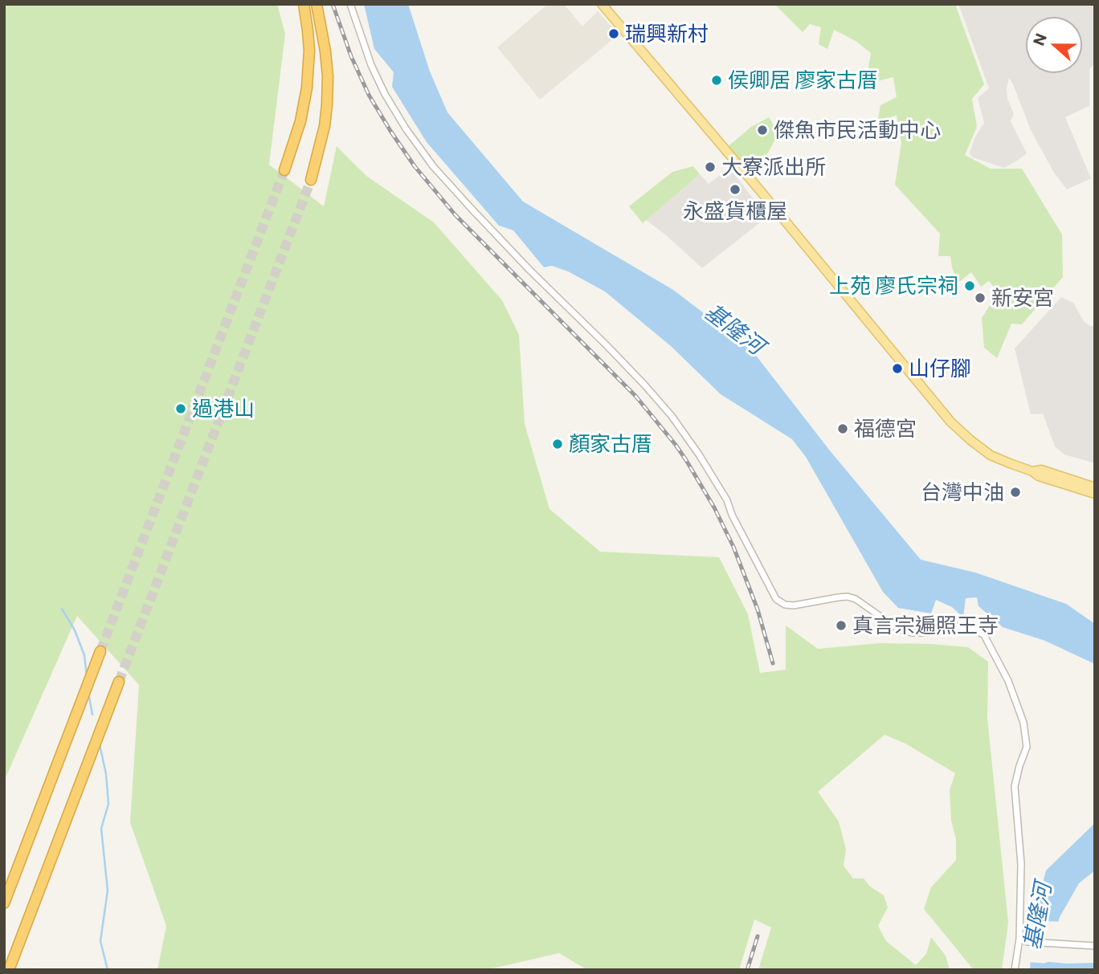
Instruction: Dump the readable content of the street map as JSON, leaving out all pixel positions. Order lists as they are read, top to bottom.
{
  "water": ["基隆河"],
  "places": [
    "瑞興新村",
    "侯卿居 廖家古厝",
    "傑魚市民活動中心",
    "大寮派出所",
    "永盛貨櫃屋",
    "上苑 廖氏宗祠",
    "新安宮",
    "山仔腳",
    "過港山",
    "福德宮",
    "顏家古厝",
    "台灣中油",
    "真言宗遍照王寺"
  ],
  "north": "left"
}
